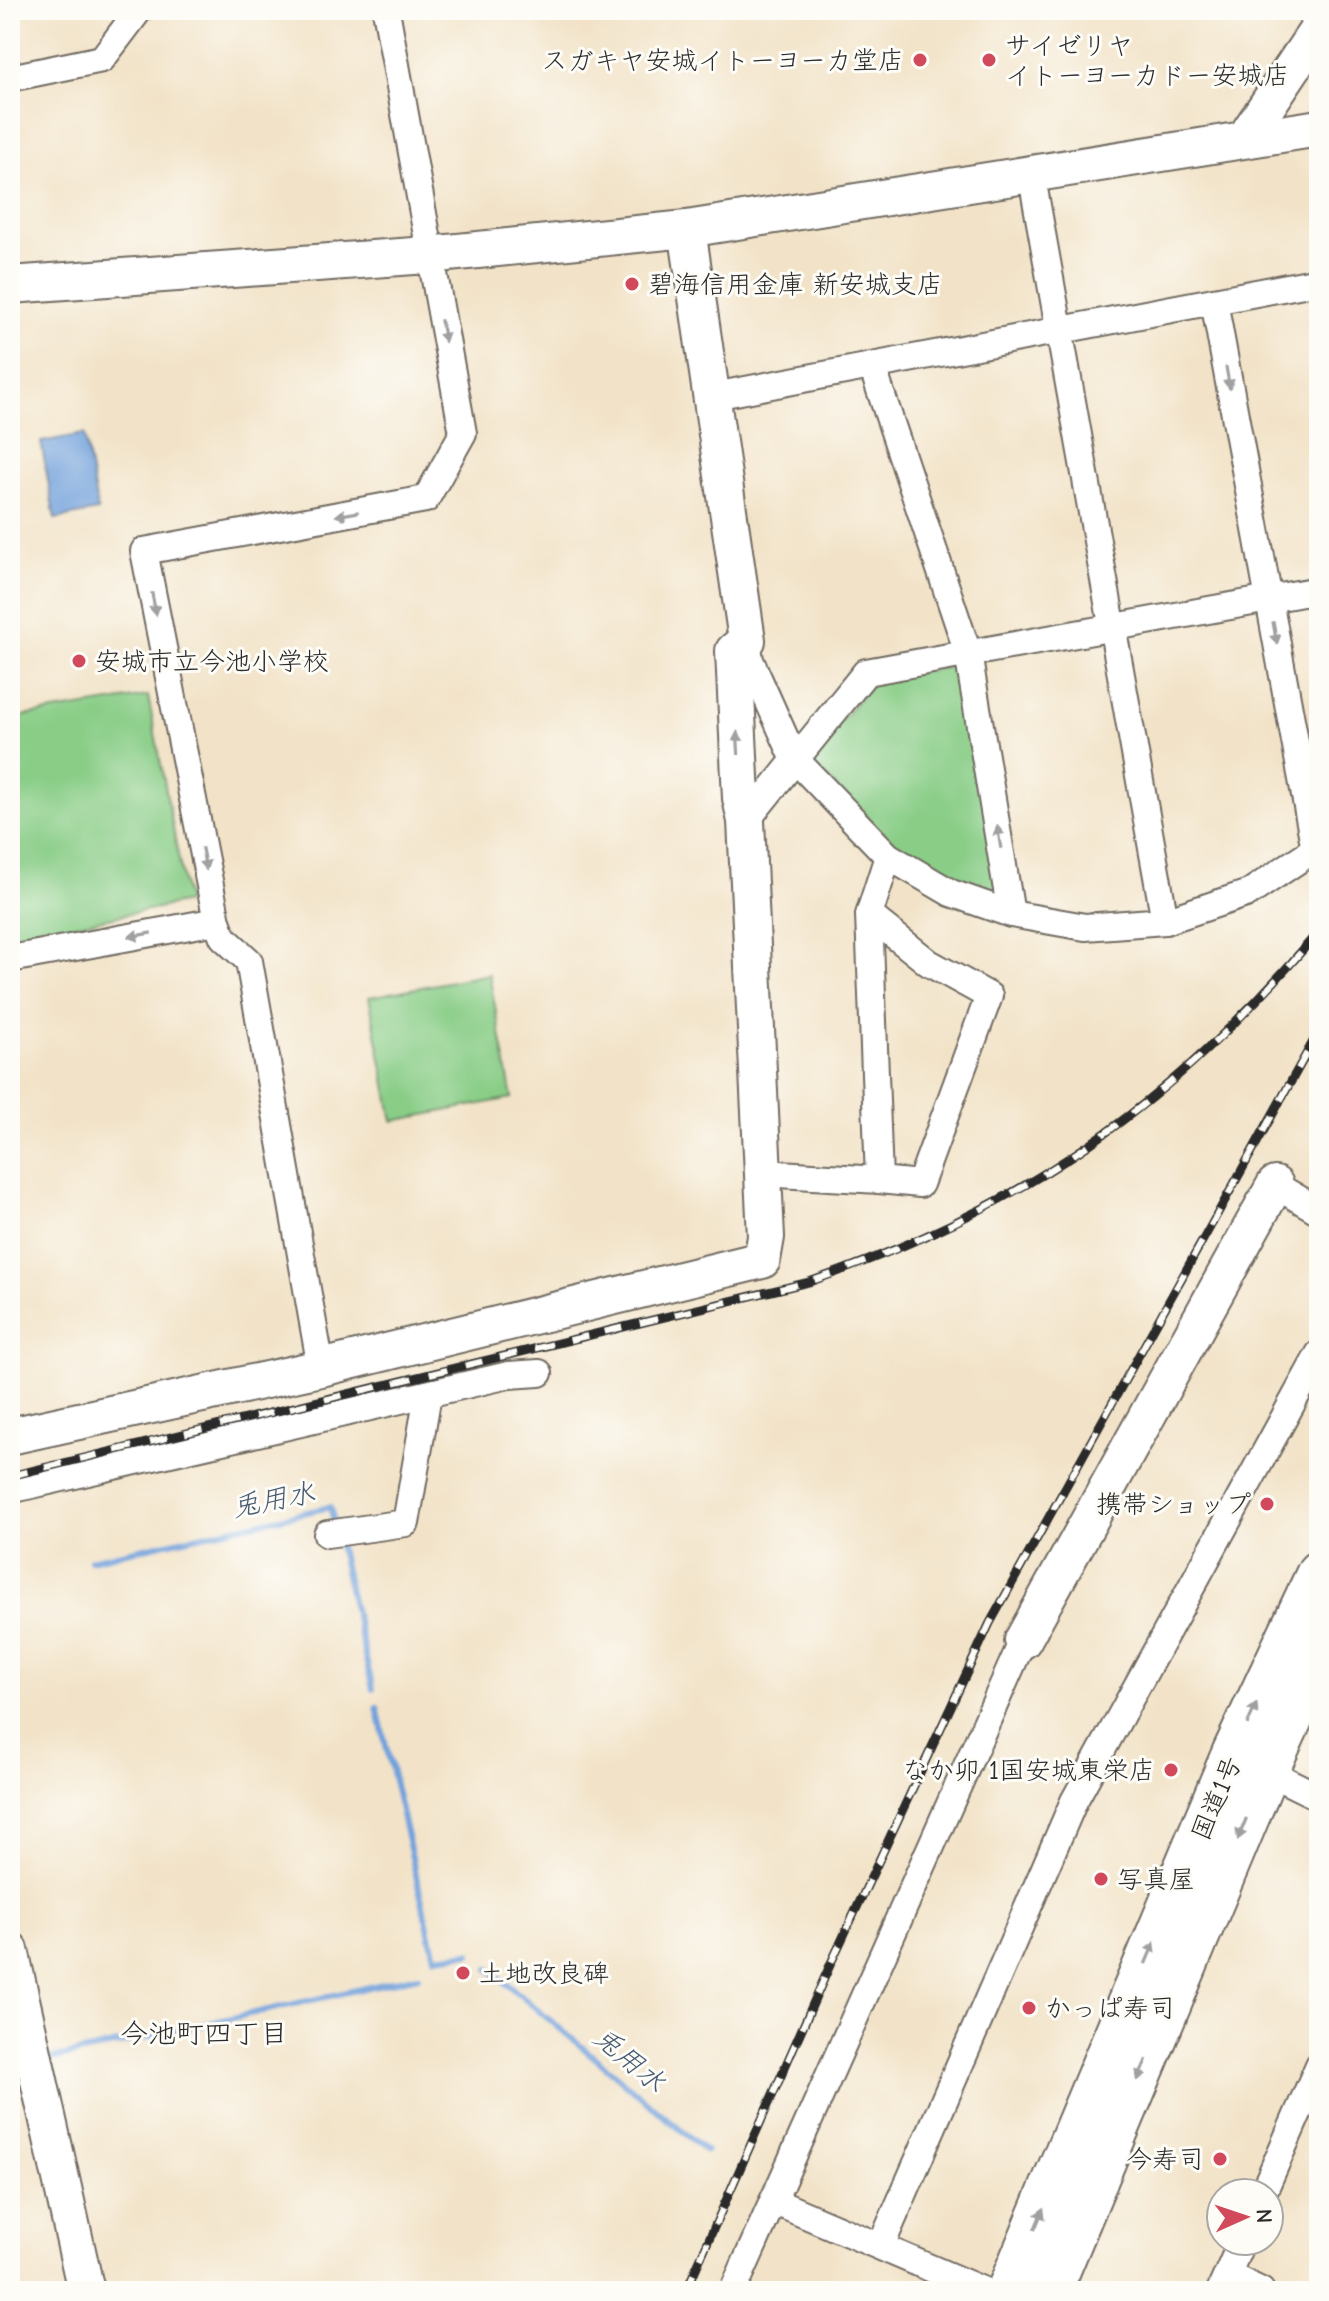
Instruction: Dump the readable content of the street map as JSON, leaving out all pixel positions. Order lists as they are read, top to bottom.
{
  "streets": {
    "highway": ["国道1号"]
  },
  "districts": ["今池町四丁目"],
  "water": ["兎用水"],
  "places": [
    "スガキヤ安城イトーヨーカ堂店",
    "サイゼリヤ イトーヨーカドー安城店",
    "碧海信用金庫 新安城支店",
    "安城市立今池小学校",
    "携帯ショップ",
    "なか卯 1国安城東栄店",
    "写真屋",
    "土地改良碑",
    "かっぱ寿司",
    "今寿司"
  ],
  "north": "right"
}
